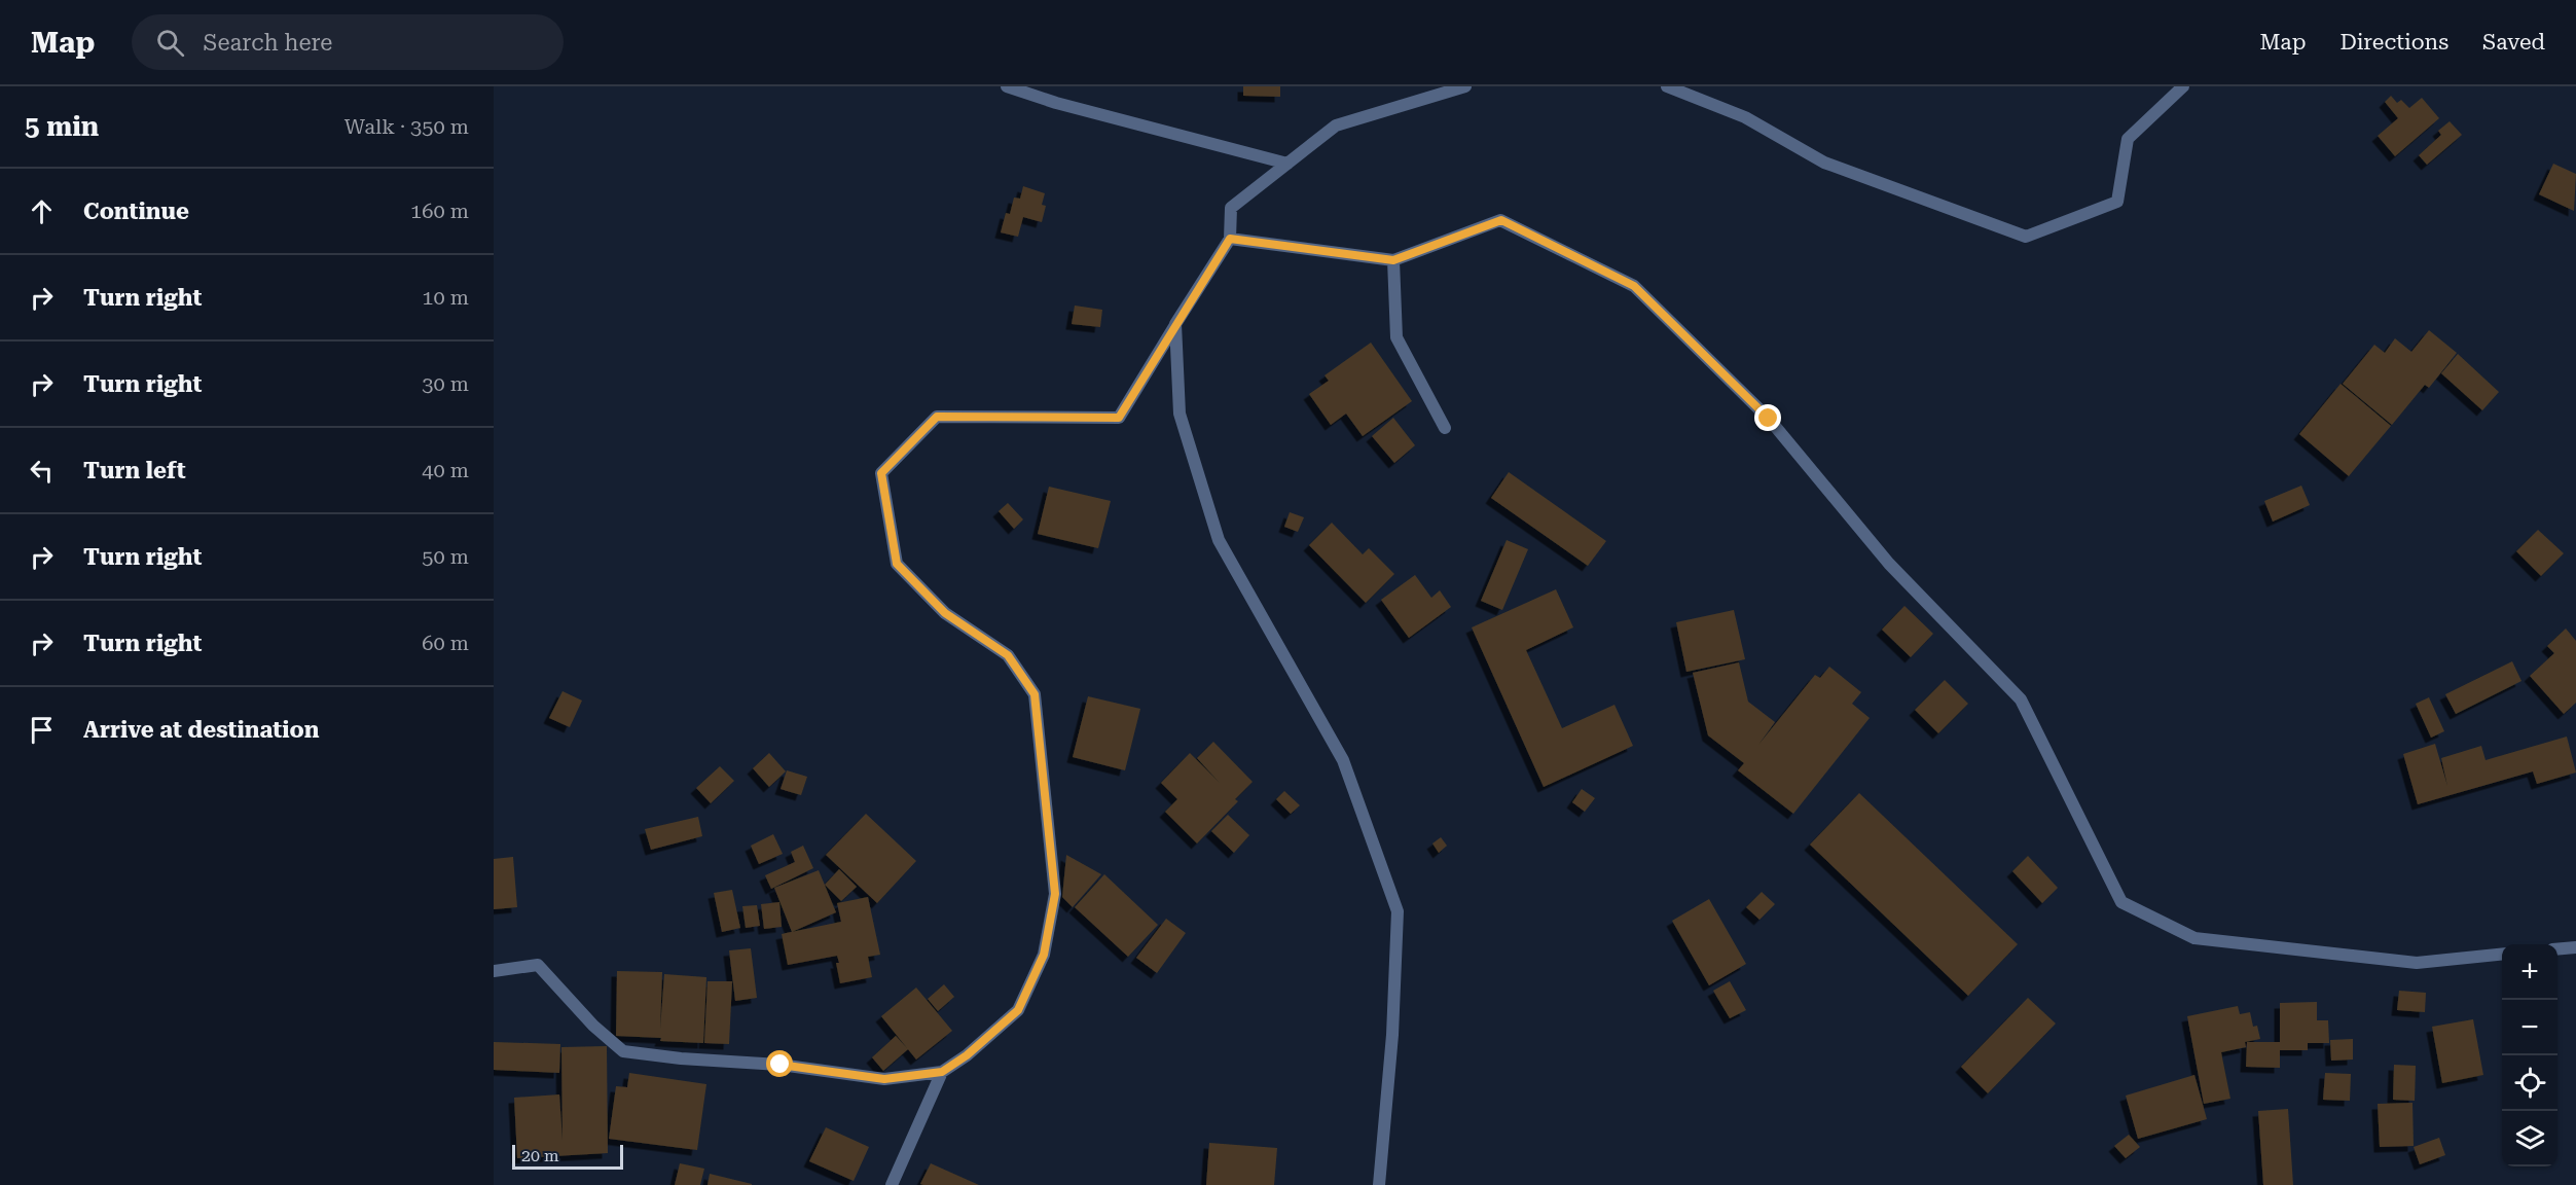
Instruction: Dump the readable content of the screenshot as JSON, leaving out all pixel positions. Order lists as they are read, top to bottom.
{
  "scale_bar": "20 m",
  "page": {
    "header": "Map",
    "search": "Search here",
    "nav": ["Map", "Directions", "Saved"],
    "heading": ["5 min", "Walk · 350 m"],
    "list": [
      ["Continue", "160 m"],
      ["Turn right", "10 m"],
      ["Turn right", "30 m"],
      ["Turn left", "40 m"],
      ["Turn right", "50 m"],
      ["Turn right", "60 m"],
      "Arrive at destination"
    ],
    "map_buttons": ["+", "−"],
    "scale": "20 m"
  }
}
